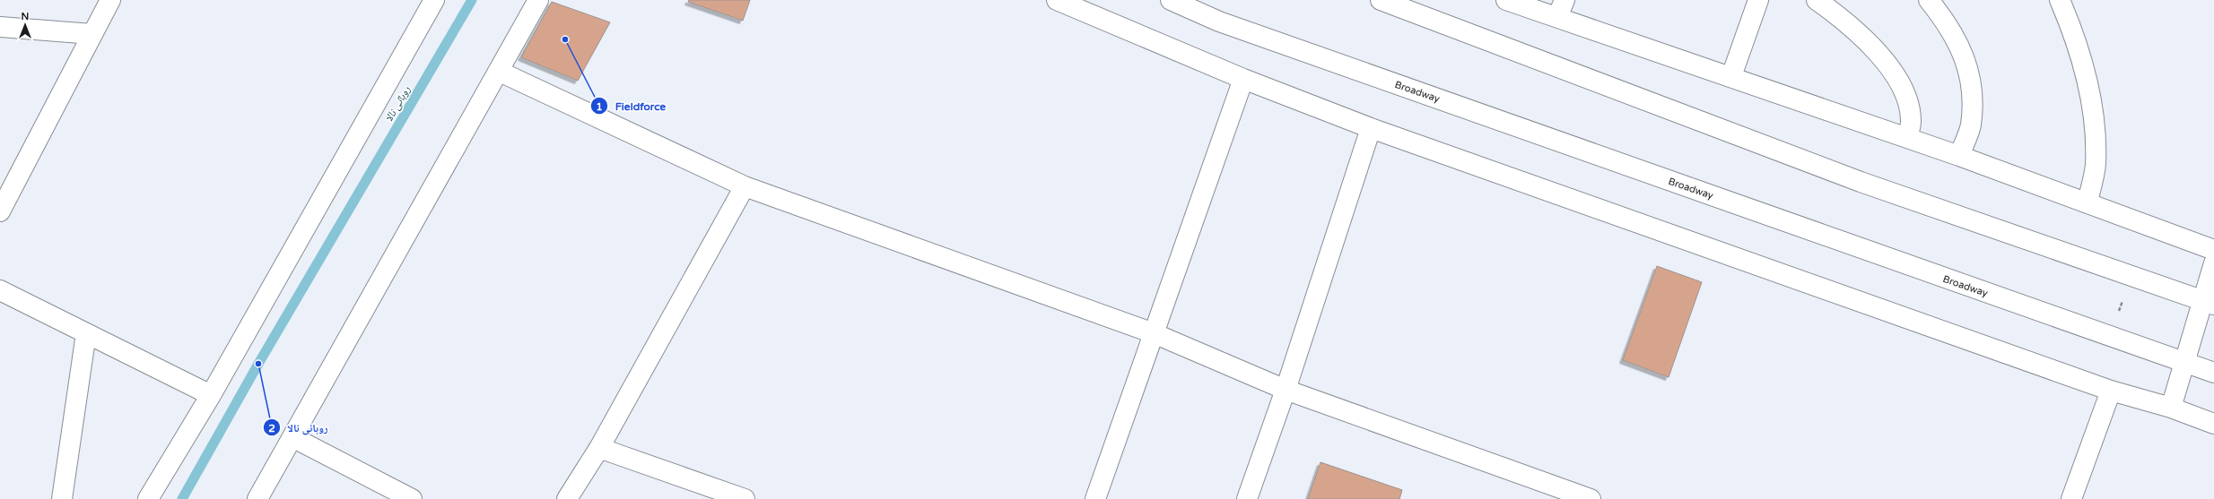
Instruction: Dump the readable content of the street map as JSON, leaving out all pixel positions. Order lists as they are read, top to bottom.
{
  "streets": {
    "street": ["Broadway"]
  },
  "water": ["روہائی نالا"],
  "places": ["Fieldforce", "روہائی نالا"],
  "north": "top"
}
